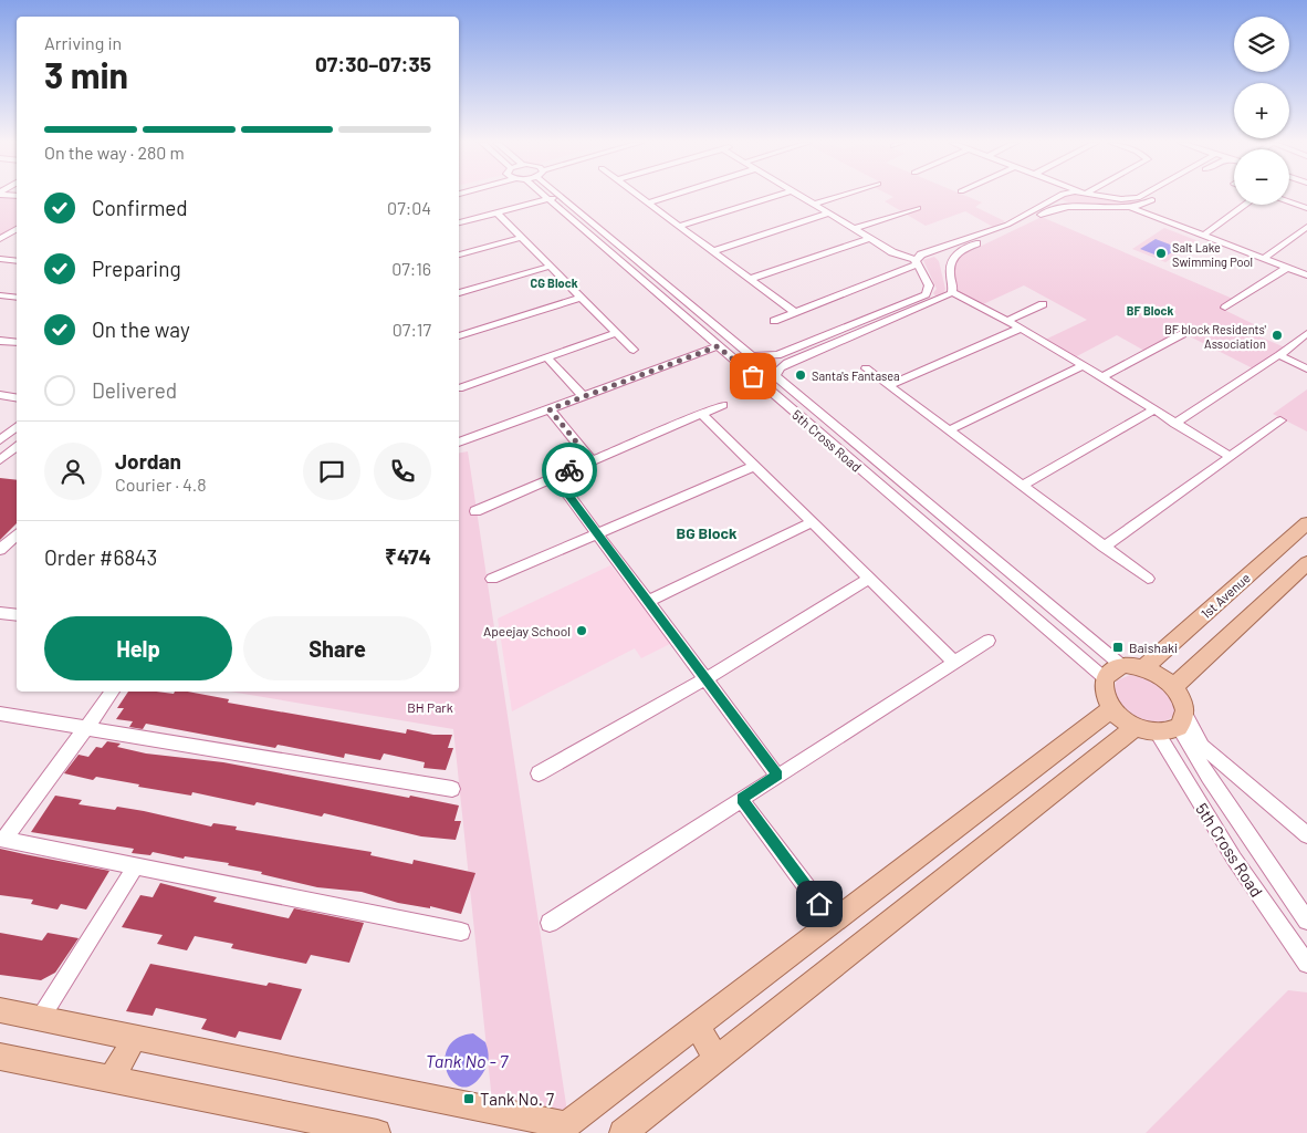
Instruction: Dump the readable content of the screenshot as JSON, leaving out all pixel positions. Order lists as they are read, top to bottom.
{
  "streets": {
    "main road": ["1st Avenue"],
    "street": ["5th Cross Road"]
  },
  "crossings": [
    ["5th Cross Road", "1st Avenue"]
  ],
  "districts": ["CG Block", "BF Block", "BG Block"],
  "water": ["Tank No - 7"],
  "parks": ["BH Park"],
  "places": {
    "other": [
      "Salt Lake Swimming Pool",
      "BF block Residents' Association",
      "Santa's Fantasea",
      "Apeejay School"
    ],
    "transit": ["Baishaki", "Tank No. 7"]
  },
  "page": {
    "map_buttons": ["+", "−"],
    "heading": ["3 min", "Arriving in", "07:30–07:35"],
    "panel": [
      "Jordan",
      "Courier · 4.8",
      "Order #6843",
      "₹474"
    ],
    "bar": "On the way · 280 m",
    "list": [
      ["Confirmed", "07:04"],
      ["Preparing", "07:16"],
      ["On the way", "07:17"],
      "Delivered"
    ],
    "buttons": ["Help", "Share"]
  }
}
